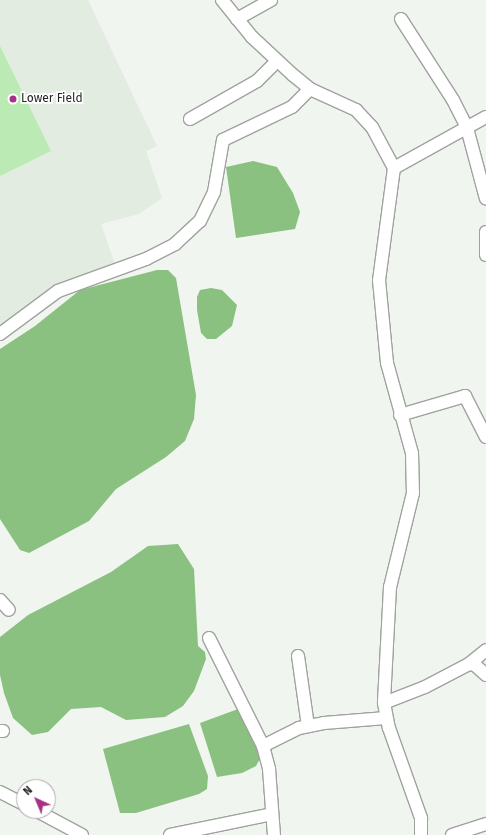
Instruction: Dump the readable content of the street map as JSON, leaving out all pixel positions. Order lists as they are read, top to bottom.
{
  "places": ["Lower Field"],
  "north": "top left"
}
